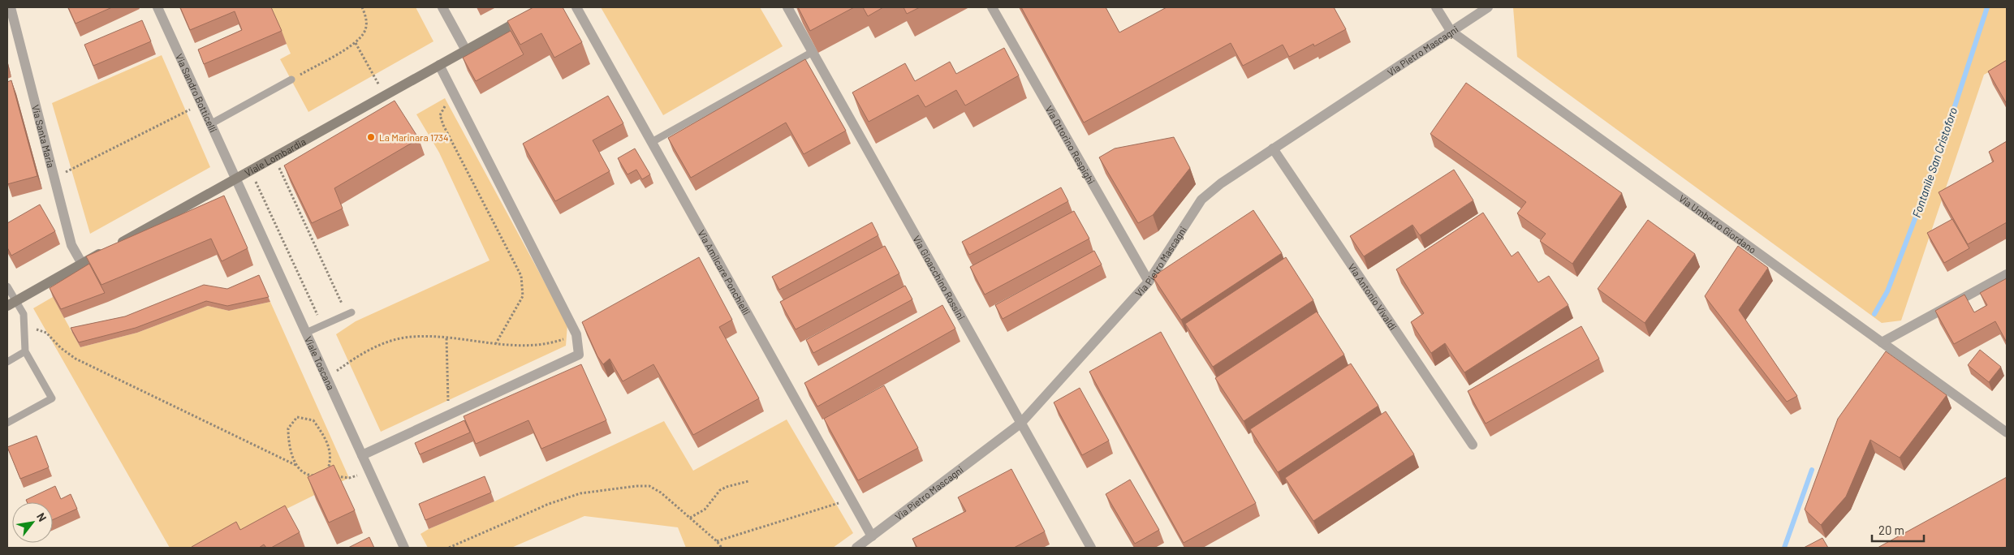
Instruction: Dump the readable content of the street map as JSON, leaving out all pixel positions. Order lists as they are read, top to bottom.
{
  "streets": {
    "street": [
      "Via Pietro Mascagni",
      "Via Sandro Botticelli",
      "Via Santa Maria",
      "Via Ottorino Respighi",
      "Viale Lombardia",
      "Via Umberto Giordano",
      "Via Amilcare Ponchielli",
      "Via Gioacchino Rossini",
      "Via Antonio Vivaldi",
      "Viale Toscana"
    ]
  },
  "crossings": [
    ["Via Pietro Mascagni", "Via Ottorino Respighi"],
    ["Via Pietro Mascagni", "Via Umberto Giordano"],
    ["Via Pietro Mascagni", "Via Amilcare Ponchielli"],
    ["Via Pietro Mascagni", "Via Gioacchino Rossini"],
    ["Via Pietro Mascagni", "Via Antonio Vivaldi"],
    ["Via Sandro Botticelli", "Viale Lombardia"],
    ["Via Sandro Botticelli", "Viale Toscana"],
    ["Via Santa Maria", "Viale Lombardia"],
    ["Viale Lombardia", "Viale Toscana"]
  ],
  "water": ["Fontanile San Cristoforo"],
  "places": ["La Marinara 1734"],
  "scale_bar": "20 m",
  "north": "top right"
}
